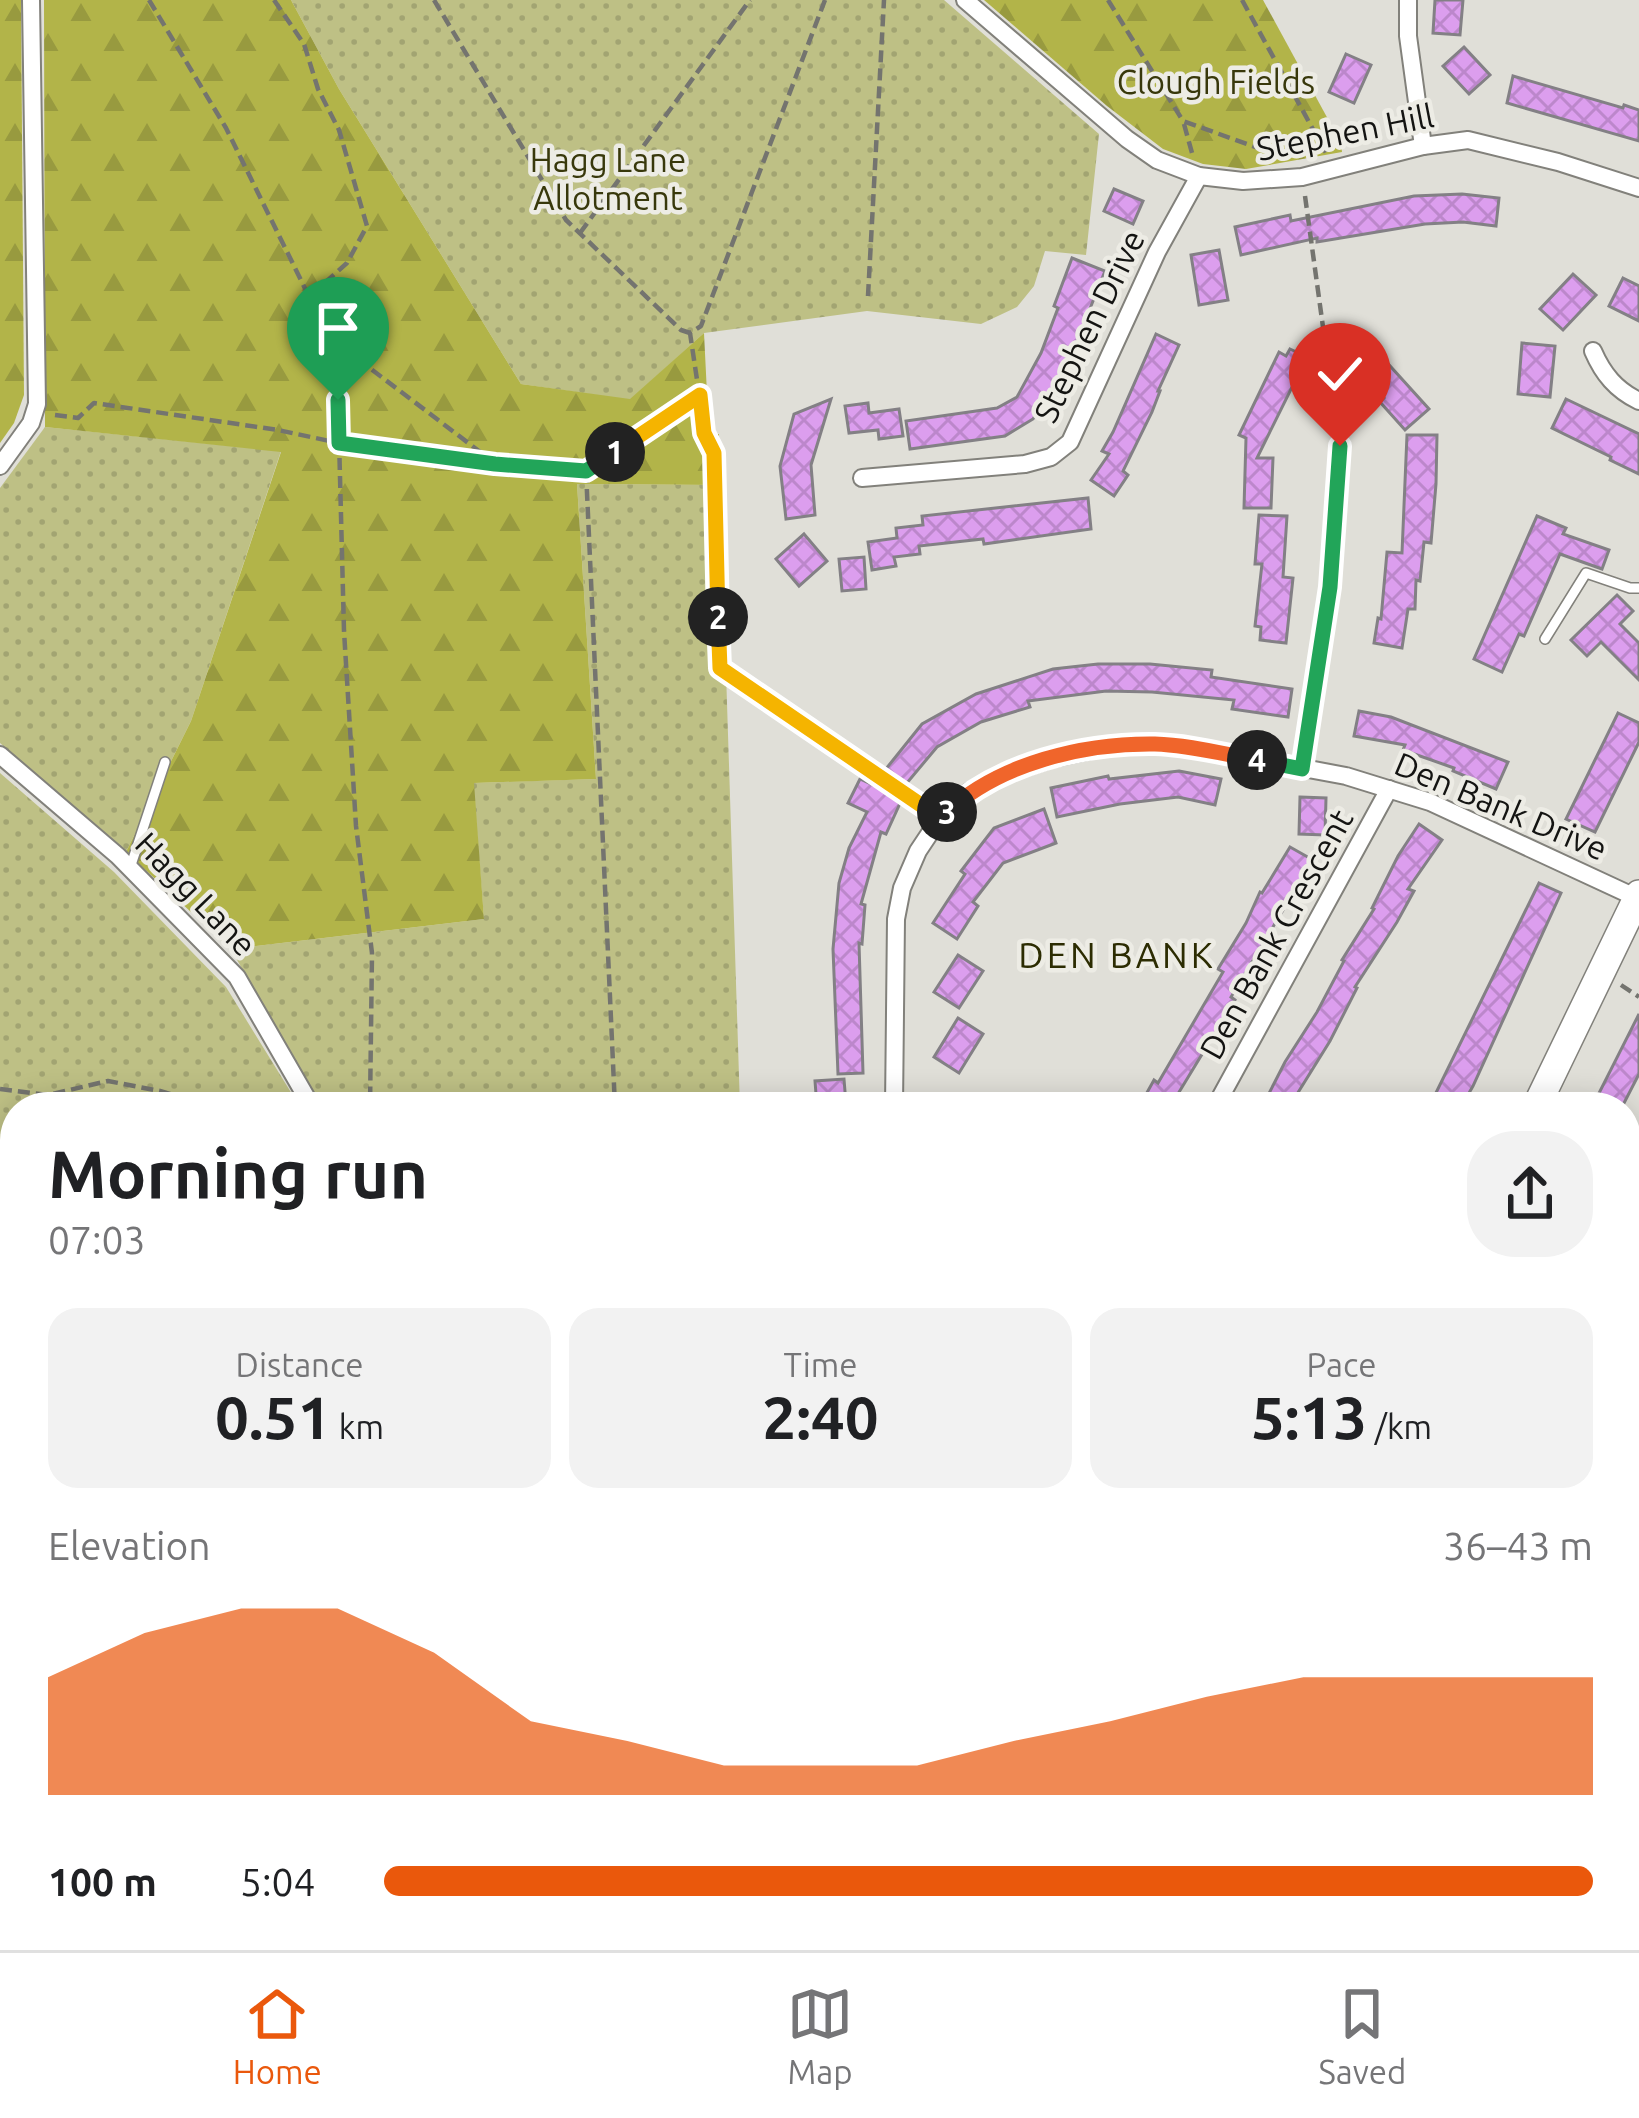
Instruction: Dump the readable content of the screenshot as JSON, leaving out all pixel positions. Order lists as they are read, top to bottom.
{
  "streets": {
    "street": [
      "Stephen Hill",
      "Stephen Drive",
      "Den Bank Drive",
      "Hagg Lane",
      "Den Bank Crescent"
    ]
  },
  "crossings": [
    ["Stephen Hill", "Stephen Drive"],
    ["Den Bank Drive", "Den Bank Crescent"]
  ],
  "districts": ["DEN BANK"],
  "parks": ["Clough Fields", "Hagg Lane Allotment"],
  "page": {
    "pins": [
      "1",
      "2",
      "4",
      "3"
    ],
    "heading": ["Morning run", "07:03"],
    "stats": [
      ["Distance", "0.51 km"],
      ["Time", "2:40"],
      ["Pace", "5:13 /km"]
    ],
    "chart": ["Elevation", "36–43 m"],
    "list": [
      {
        "name": "100 m",
        "note": "5:04"
      }
    ],
    "tabs": ["Home", "Map", "Saved"]
  }
}
